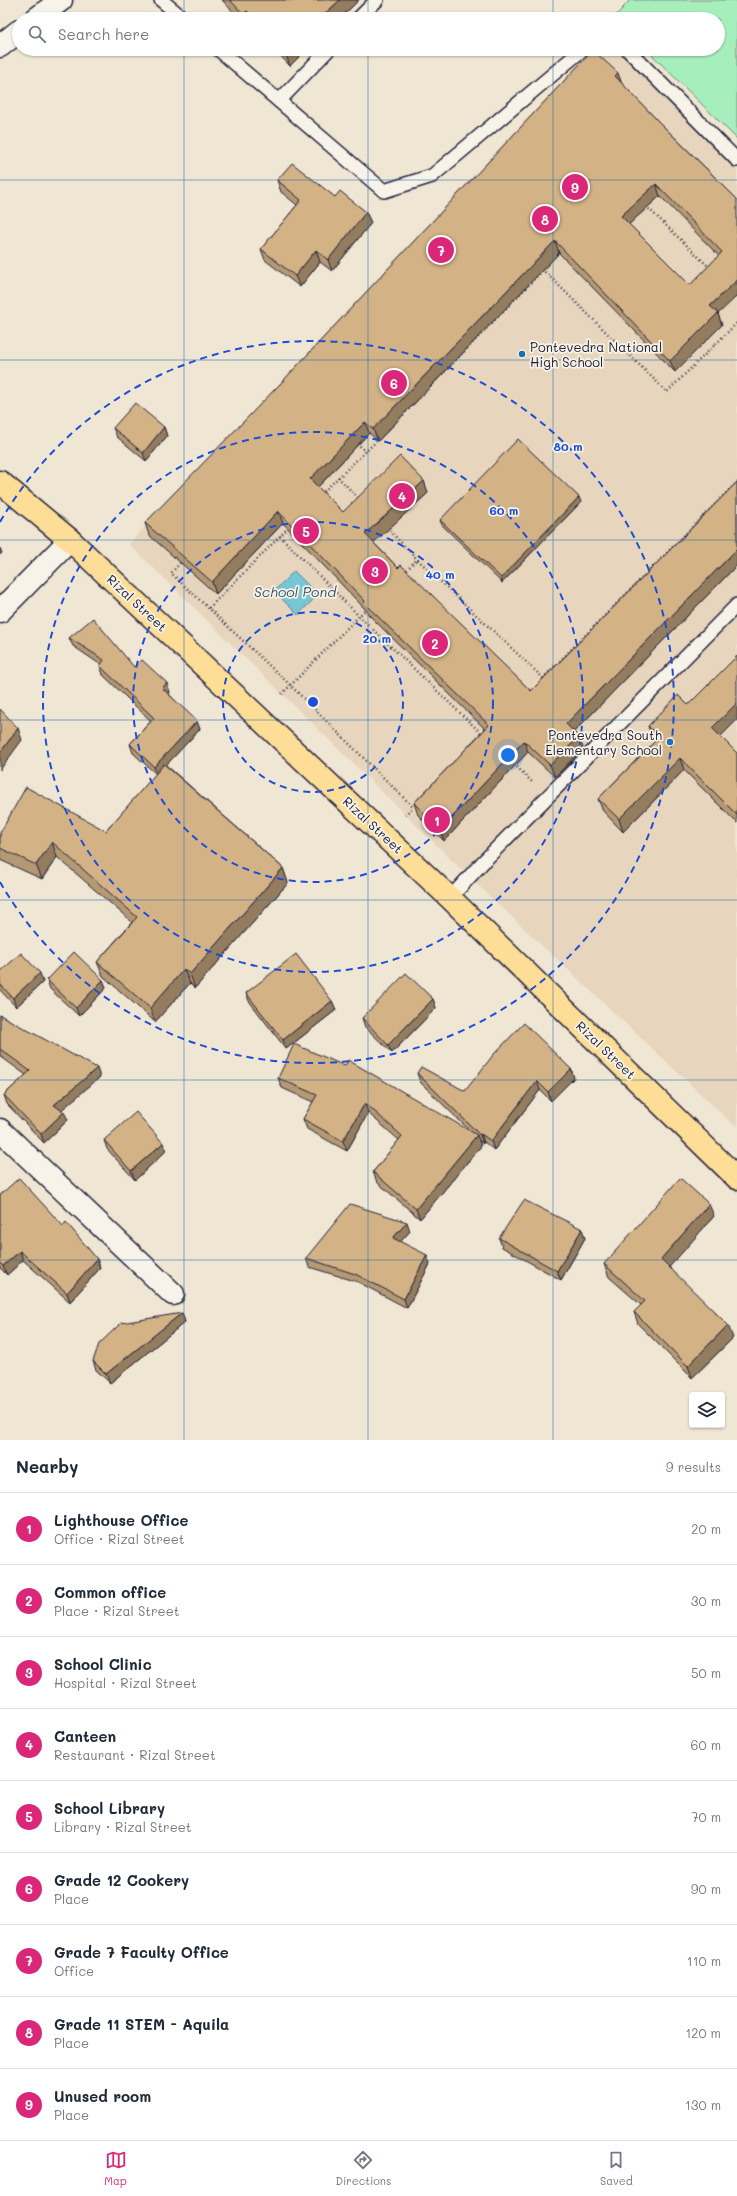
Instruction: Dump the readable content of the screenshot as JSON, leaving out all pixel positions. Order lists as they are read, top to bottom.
{
  "streets": {
    "highway": ["Rizal Street"]
  },
  "water": ["School Pond"],
  "places": ["Pontevedra National High School", "Pontevedra South Elementary School"],
  "page": {
    "search": "Search here",
    "pins": [
      "9",
      "8",
      "7",
      "6",
      "4",
      "5",
      "3",
      "2",
      "1"
    ],
    "heading": ["Nearby", "9 results"],
    "list": [
      {
        "mark": "1",
        "name": "Lighthouse Office",
        "note": "Office · Rizal Street",
        "value": "20 m"
      },
      {
        "mark": "2",
        "name": "Common office",
        "note": "Place · Rizal Street",
        "value": "30 m"
      },
      {
        "mark": "3",
        "name": "School Clinic",
        "note": "Hospital · Rizal Street",
        "value": "50 m"
      },
      {
        "mark": "4",
        "name": "Canteen",
        "note": "Restaurant · Rizal Street",
        "value": "60 m"
      },
      {
        "mark": "5",
        "name": "School Library",
        "note": "Library · Rizal Street",
        "value": "70 m"
      },
      {
        "mark": "6",
        "name": "Grade 12 Cookery",
        "note": "Place",
        "value": "90 m"
      },
      {
        "mark": "7",
        "name": "Grade 7 Faculty Office",
        "note": "Office",
        "value": "110 m"
      },
      {
        "mark": "8",
        "name": "Grade 11 STEM - Aquila",
        "note": "Place",
        "value": "120 m"
      },
      {
        "mark": "9",
        "name": "Unused room",
        "note": "Place",
        "value": "130 m"
      }
    ],
    "nav": ["Map", "Directions", "Saved"]
  },
  "rings": [
    "80 m",
    "60 m",
    "40 m",
    "20 m"
  ]
}
